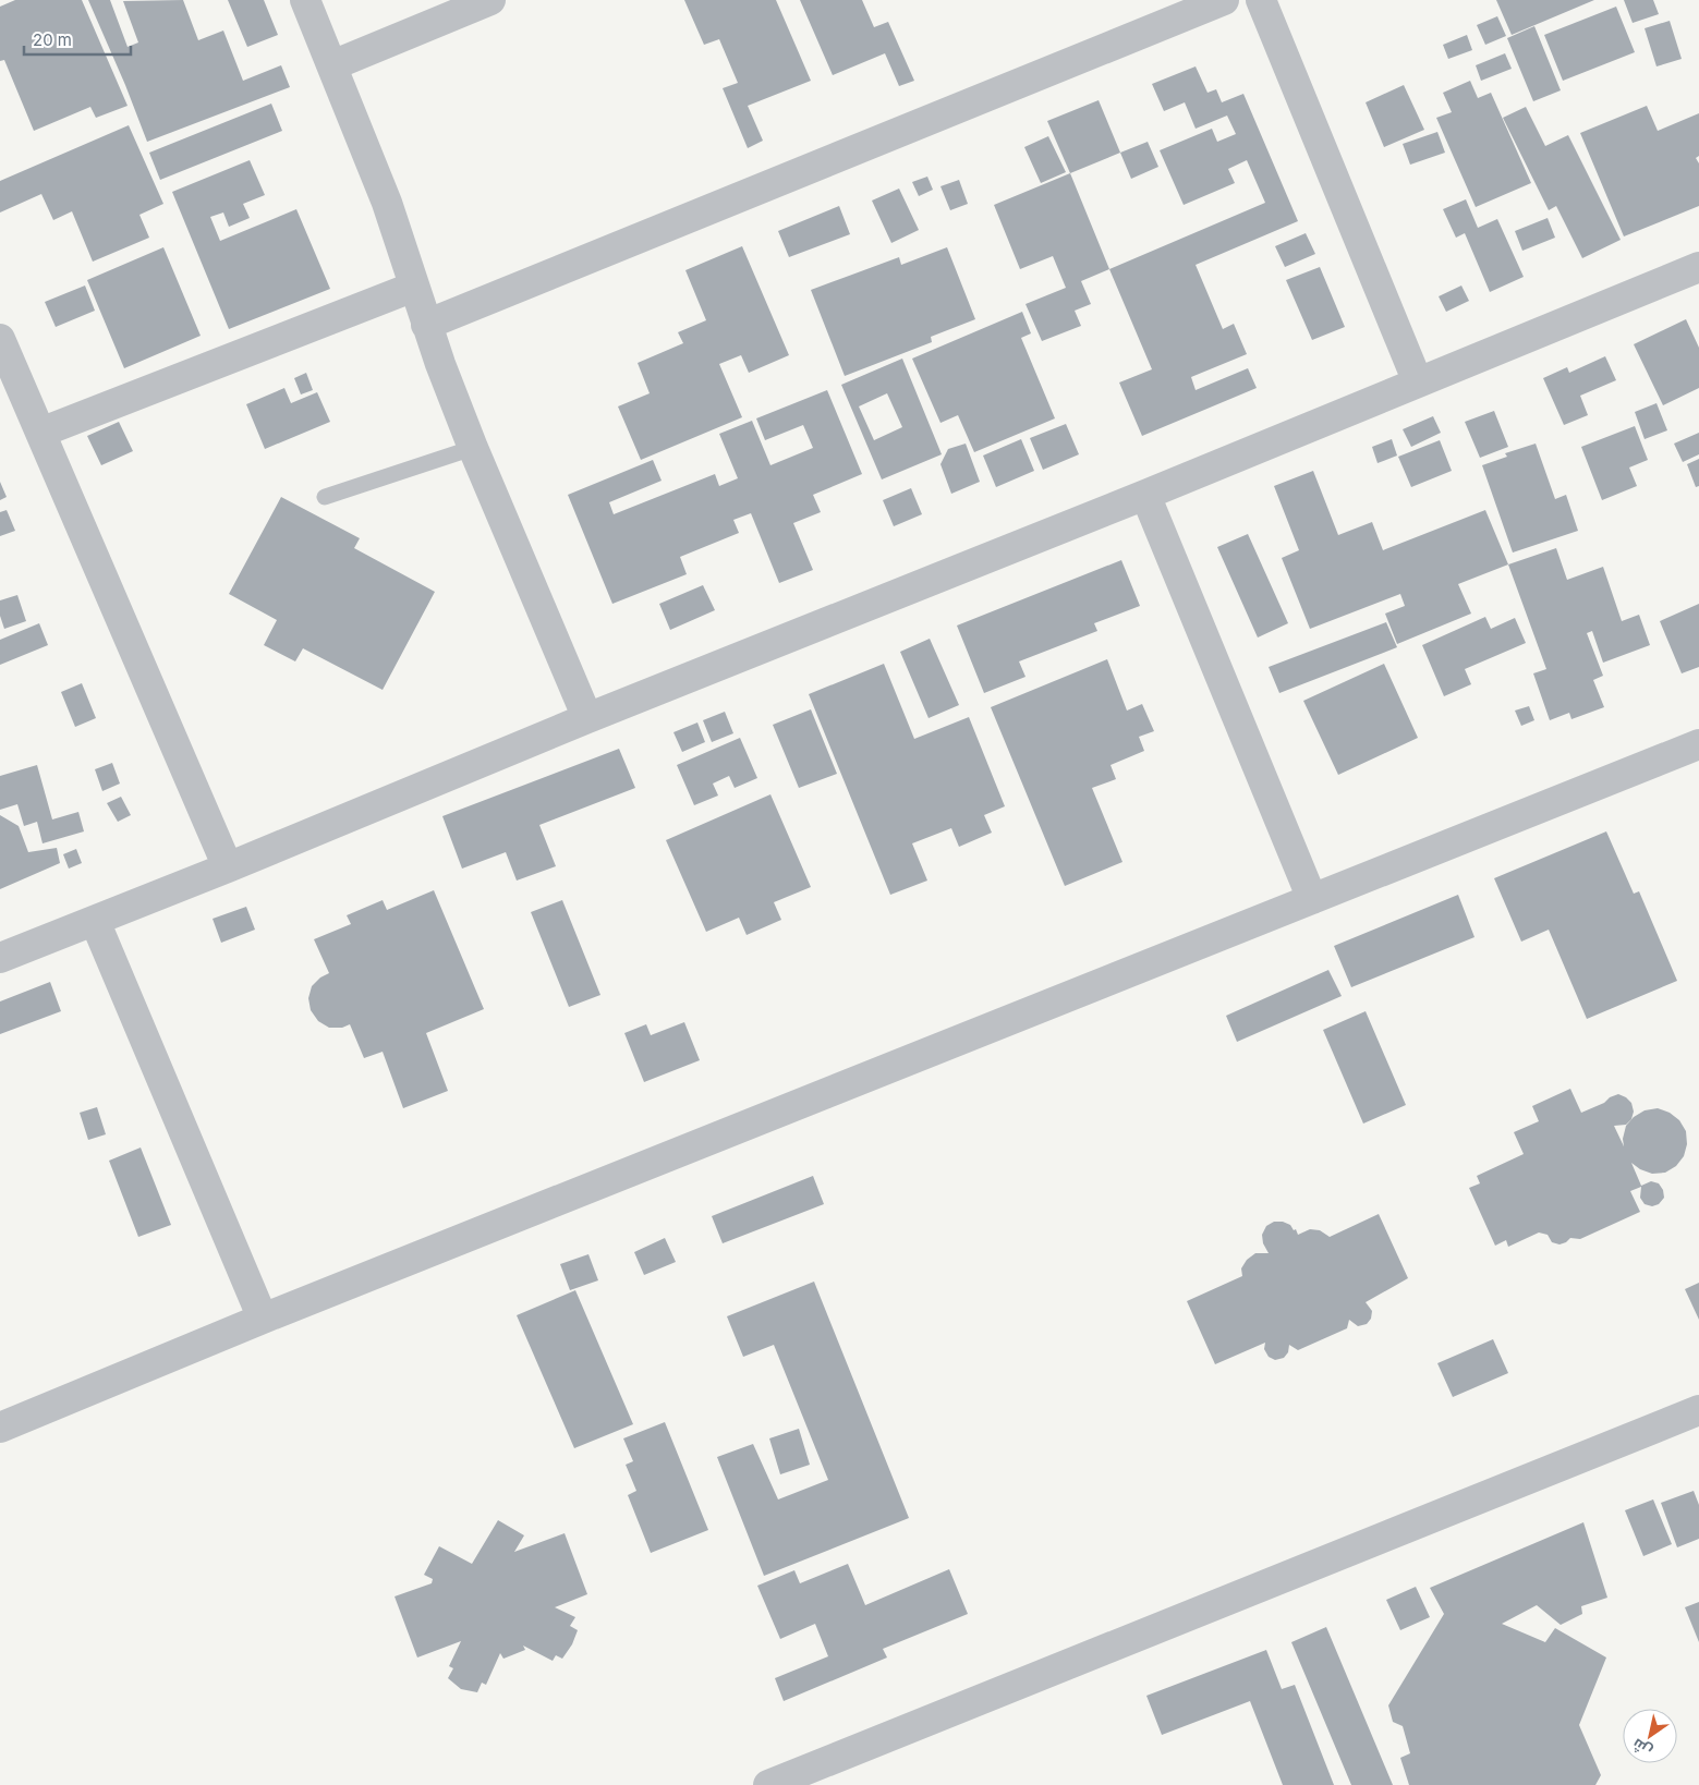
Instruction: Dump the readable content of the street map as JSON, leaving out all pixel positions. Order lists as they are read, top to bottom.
{
  "scale_bar": "20 m",
  "north": "bottom left"
}
